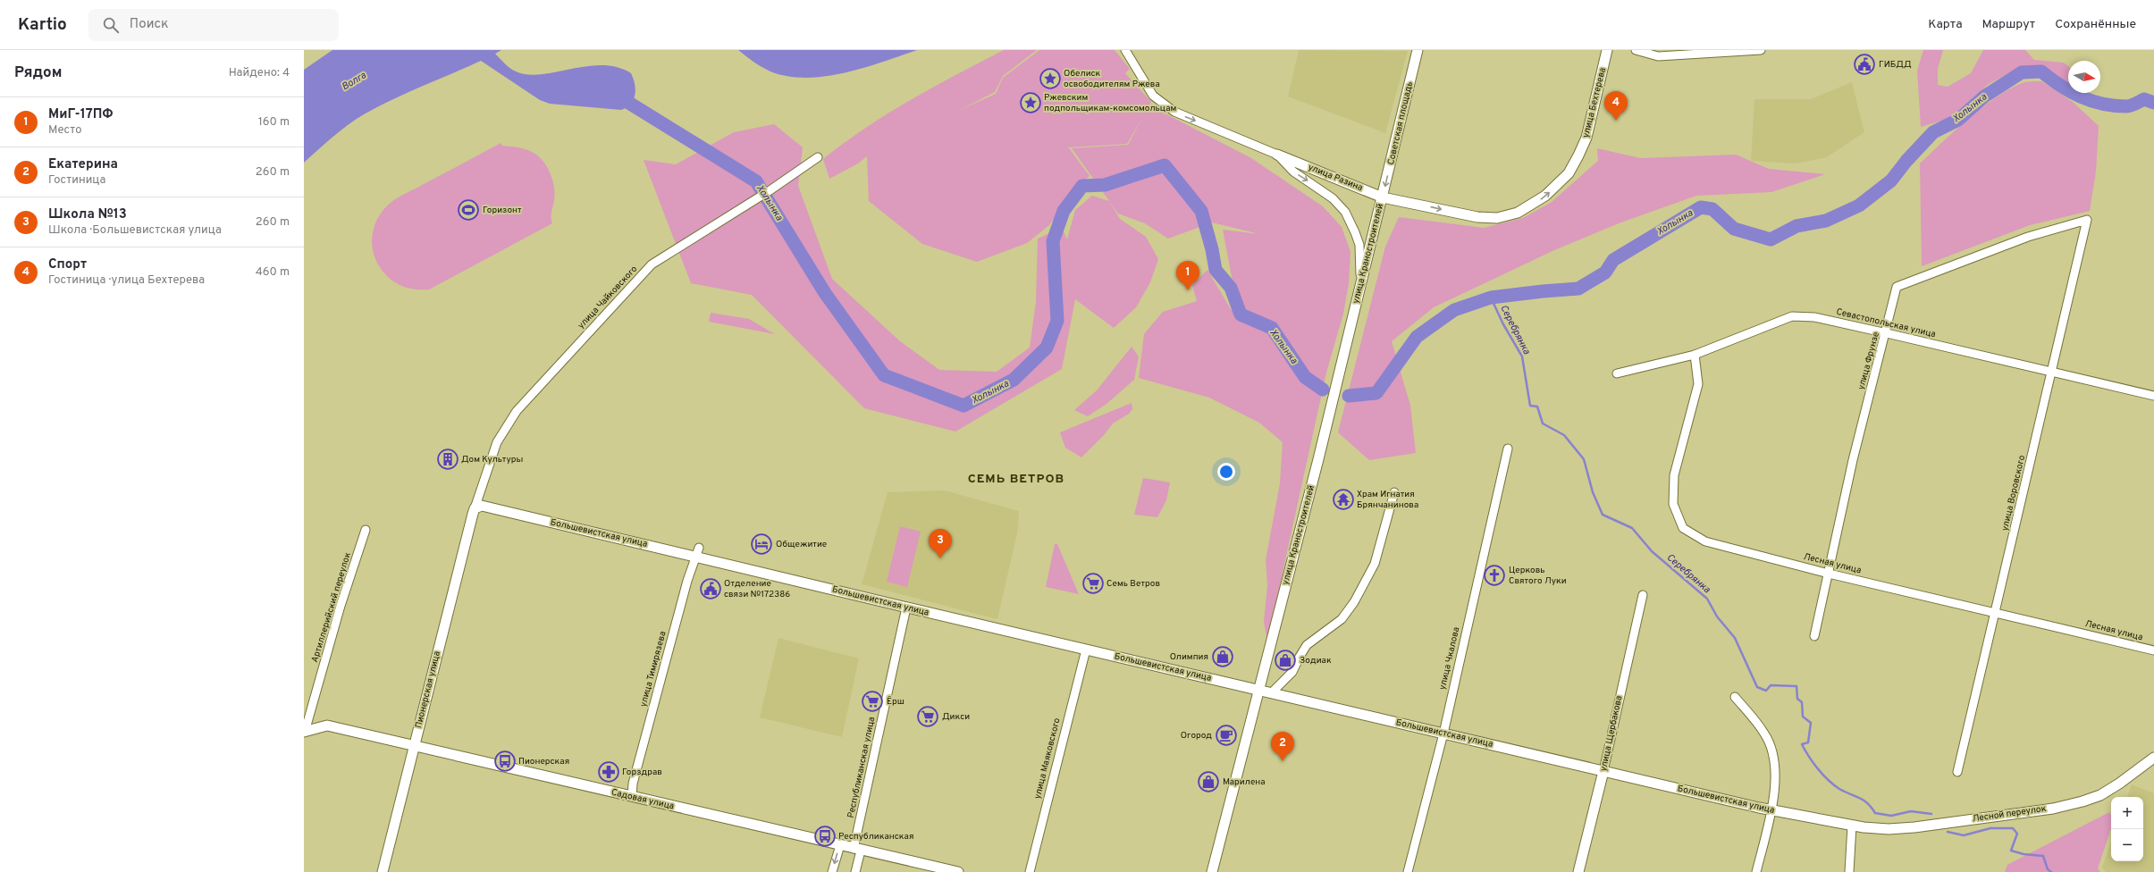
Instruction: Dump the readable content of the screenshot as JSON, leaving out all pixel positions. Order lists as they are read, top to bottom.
{
  "streets": {
    "street": [
      "улица Бехтерева",
      "Советская площадь",
      "улица Разина",
      "улица Краностроителей",
      "улица Чайковского",
      "Севастопольская улица",
      "улица Фрунзе",
      "улица Воровского",
      "Большевистская улица",
      "Лесная улица",
      "Артиллерийский переулок",
      "улица Чкалова",
      "улица Тимирязева",
      "Пионерская улица",
      "улица Щербакова",
      "улица Маяковского",
      "Республиканская улица",
      "Садовая улица",
      "Лесной переулок"
    ]
  },
  "crossings": [
    ["улица Бехтерева", "улица Разина"],
    ["Советская площадь", "улица Разина"],
    ["Советская площадь", "улица Краностроителей"],
    ["улица Разина", "улица Краностроителей"],
    ["улица Краностроителей", "Большевистская улица"],
    ["улица Чайковского", "Большевистская улица"],
    ["улица Чайковского", "Пионерская улица"],
    ["Севастопольская улица", "улица Фрунзе"],
    ["Севастопольская улица", "улица Воровского"],
    ["Севастопольская улица", "Лесная улица"],
    ["улица Фрунзе", "улица Воровского"],
    ["улица Фрунзе", "Лесная улица"],
    ["улица Воровского", "Лесная улица"],
    ["Большевистская улица", "улица Чкалова"],
    ["Большевистская улица", "улица Тимирязева"],
    ["Большевистская улица", "Пионерская улица"],
    ["Большевистская улица", "улица Щербакова"],
    ["Большевистская улица", "улица Маяковского"],
    ["Большевистская улица", "Республиканская улица"],
    ["Большевистская улица", "Лесной переулок"],
    ["улица Тимирязева", "Садовая улица"],
    ["Пионерская улица", "Садовая улица"],
    ["Республиканская улица", "Садовая улица"]
  ],
  "one_way": ["Советская площадь", "улица Разина"],
  "districts": ["СЕМЬ ВЕТРОВ"],
  "water": ["Волга", "Холынка", "Серебрянка"],
  "places": {
    "public building": ["ГИБДД", "Отделение связи №172386"],
    "place": ["Обелиск освободителям Ржева", "Ржевским подпольщикам-комсомольцам"],
    "sports": ["Горизонт"],
    "building": ["Дом Культуры"],
    "temple": ["Храм Игнатия Брянчанинова"],
    "hotel": ["Общежитие"],
    "church": ["Церковь Святого Луки"],
    "supermarket": ["Семь Ветров", "Ёрш", "Дикси"],
    "shop": ["Олимпия", "Зодиак", "Марилена"],
    "cafe": ["Огород"],
    "bus stop": ["Пионерская", "Республиканская"],
    "pharmacy": ["Горздрав"]
  },
  "north": "right",
  "page": {
    "header": "Kartio",
    "search": "Поиск",
    "nav": ["Карта", "Маршрут", "Сохранённые"],
    "heading": ["Рядом", "Найдено: 4"],
    "pins": [
      "4",
      "1",
      "3",
      "2"
    ],
    "list": [
      {
        "mark": "1",
        "name": "МиГ-17ПФ",
        "note": "Место",
        "value": "160 m"
      },
      {
        "mark": "2",
        "name": "Екатерина",
        "note": "Гостиница",
        "value": "260 m"
      },
      {
        "mark": "3",
        "name": "Школа №13",
        "note": "Школа · Большевистская улица",
        "value": "260 m"
      },
      {
        "mark": "4",
        "name": "Спорт",
        "note": "Гостиница · улица Бехтерева",
        "value": "460 m"
      }
    ],
    "map_buttons": ["+", "−"]
  }
}
